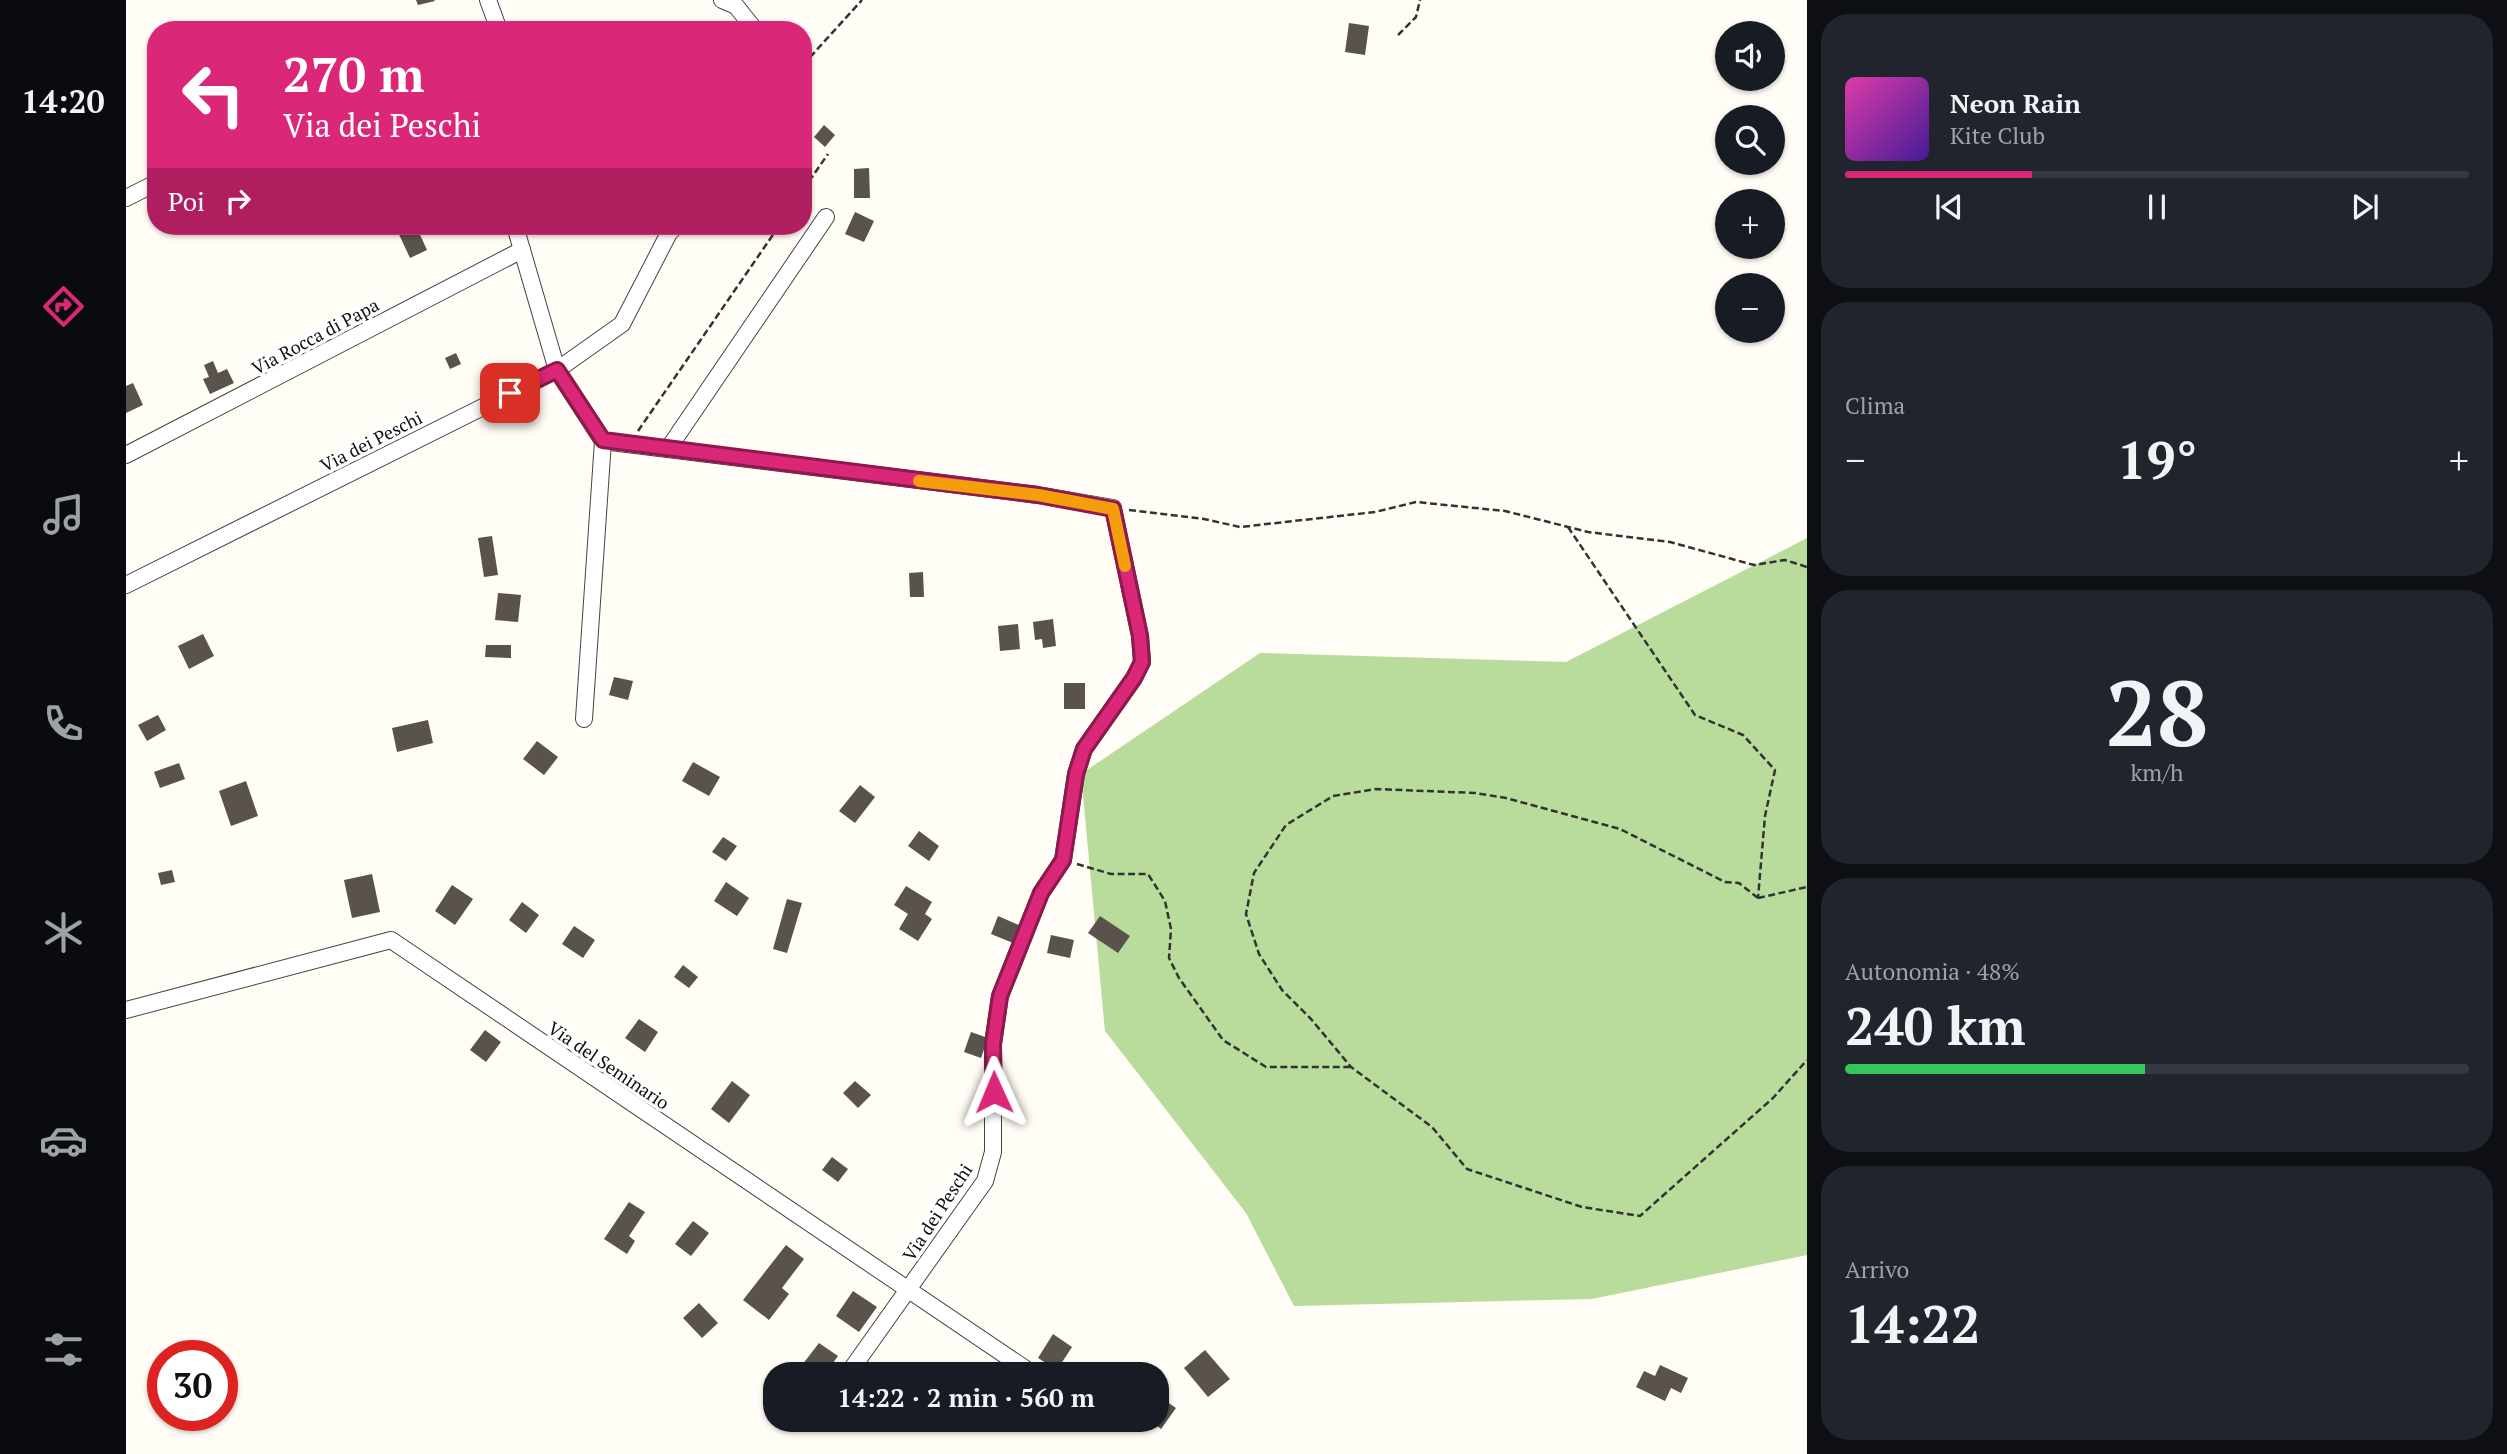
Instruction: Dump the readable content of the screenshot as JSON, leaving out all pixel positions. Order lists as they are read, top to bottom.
{
  "streets": {
    "street": ["Via Rocca di Papa", "Via dei Peschi", "Via del Seminario"]
  },
  "crossings": [
    ["Via dei Peschi", "Via del Seminario"]
  ],
  "page": {
    "tabs": "14:20",
    "map_buttons": ["+", "−"],
    "turn": ["270 m", "Via dei Peschi"],
    "song": ["Neon Rain", "Kite Club"],
    "then": "Poi",
    "tile": [
      "Clima",
      ["28", "km/h"],
      ["Autonomia · 48%", "240 km"],
      ["Arrivo", "14:22"]
    ],
    "heat": ["−", "19°", "+"],
    "limit": "30",
    "trip": "14:22 · 2 min · 560 m"
  }
}
